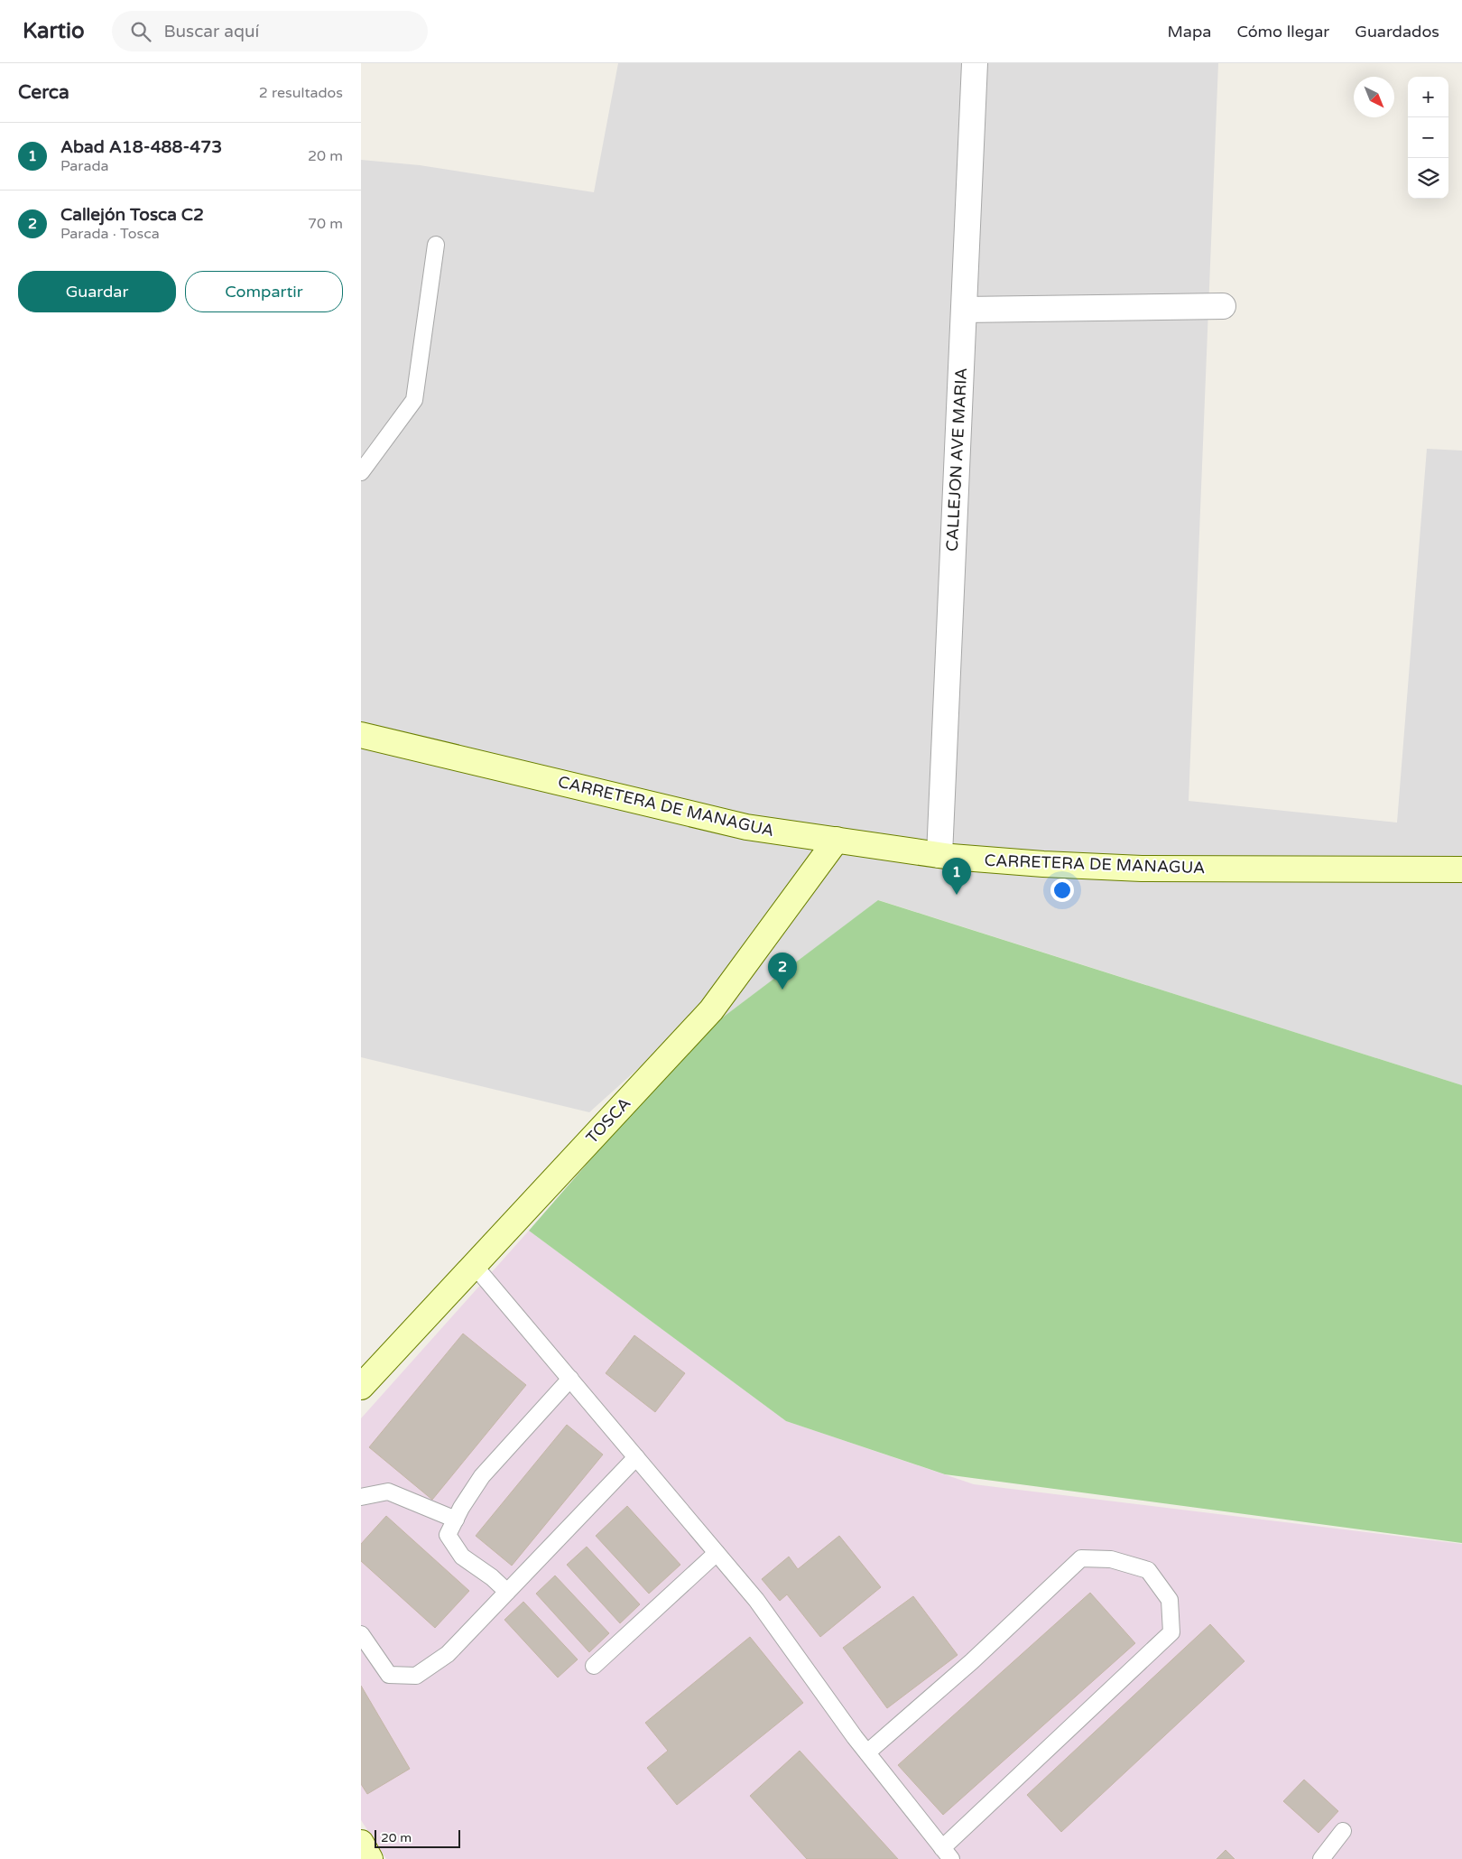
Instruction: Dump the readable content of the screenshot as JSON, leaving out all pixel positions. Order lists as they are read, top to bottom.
{
  "streets": {
    "main road": ["CARRETERA DE MANAGUA", "TOSCA"],
    "street": ["CALLEJON AVE MARIA"]
  },
  "crossings": [
    ["CALLEJON AVE MARIA", "CARRETERA DE MANAGUA"],
    ["CARRETERA DE MANAGUA", "TOSCA"]
  ],
  "scale_bar": "20 m",
  "north": "bottom right",
  "page": {
    "header": "Kartio",
    "search": "Buscar aquí",
    "nav": ["Mapa", "Cómo llegar", "Guardados"],
    "heading": ["Cerca", "2 resultados"],
    "map_buttons": ["+", "−"],
    "list": [
      {
        "mark": "1",
        "name": "Abad A18-488-473",
        "note": "Parada",
        "value": "20 m"
      },
      {
        "mark": "2",
        "name": "Callejón Tosca C2",
        "note": "Parada · Tosca",
        "value": "70 m"
      }
    ],
    "buttons": ["Guardar", "Compartir"],
    "pins": ["1", "2"],
    "scale": "20 m"
  }
}
